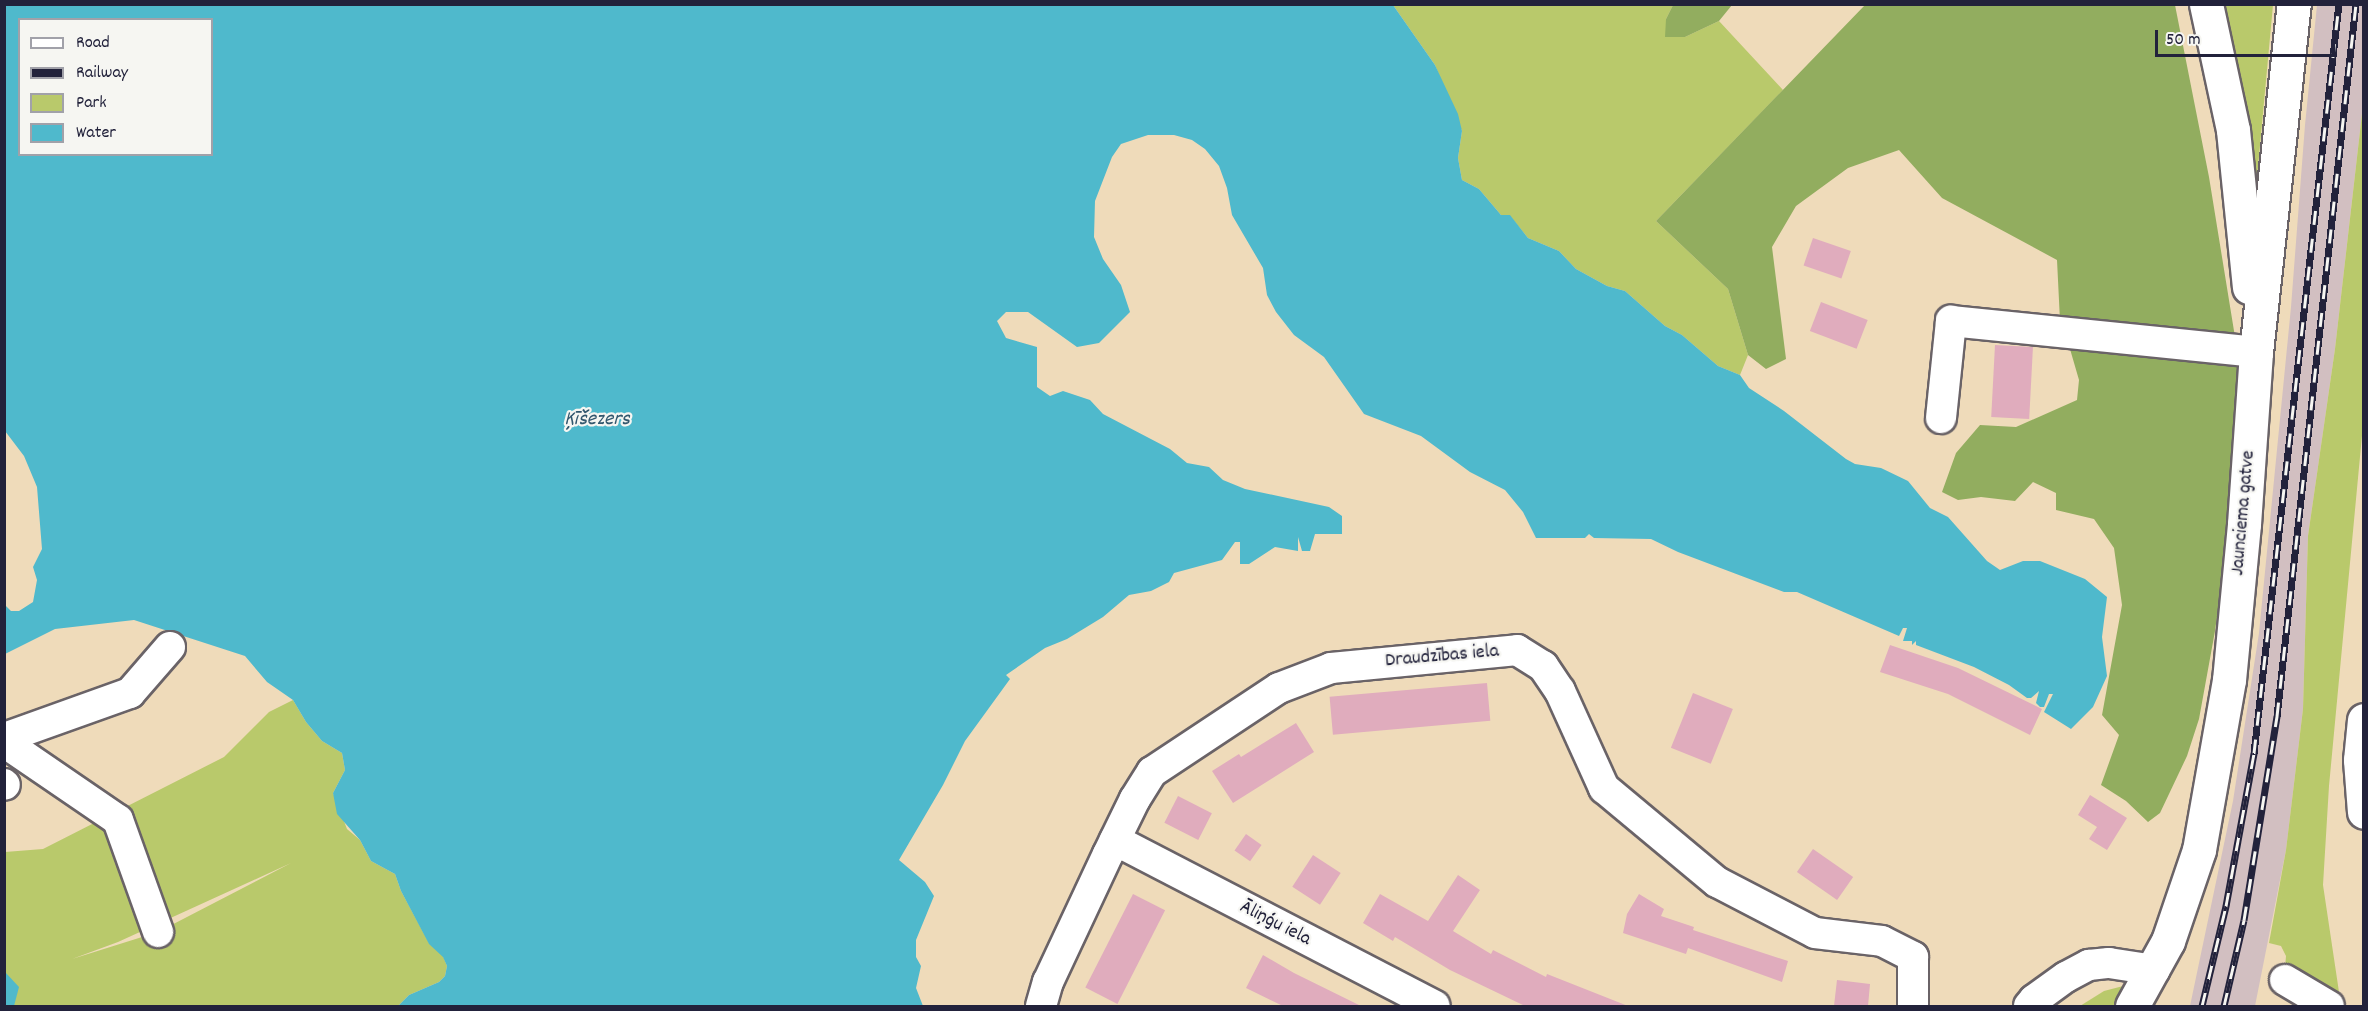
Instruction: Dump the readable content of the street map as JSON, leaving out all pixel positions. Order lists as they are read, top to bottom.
{
  "streets": {
    "main road": ["Jaunciema gatve"],
    "street": ["Draudzības iela", "Āliņģu iela"]
  },
  "crossings": [
    ["Draudzības iela", "Āliņģu iela"]
  ],
  "water": ["Ķīšezers"],
  "legend": [
    "Road",
    "Railway",
    "Park",
    "Water"
  ],
  "scale_bar": "50 m"
}
